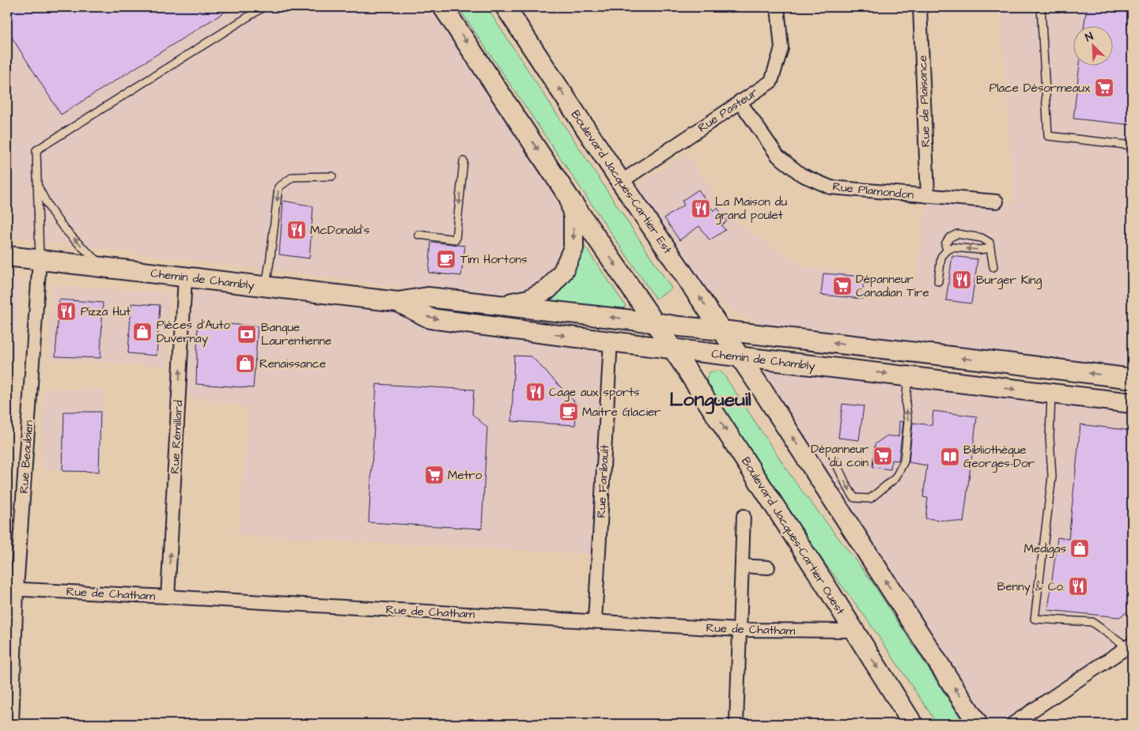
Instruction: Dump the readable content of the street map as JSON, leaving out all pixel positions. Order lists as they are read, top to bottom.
{
  "streets": {
    "main road": ["Boulevard Jacques-Cartier Est", "Chemin de Chambly", "Boulevard Jacques-Cartier Ouest"],
    "street": [
      "Rue de Plaisance",
      "Rue Pasteur",
      "Rue Plamondon",
      "Rue Rémillard",
      "Rue Beaubien",
      "Rue Faribault",
      "Rue de Chatham"
    ]
  },
  "crossings": [
    ["Rue de Plaisance", "Rue Plamondon"],
    ["Rue Pasteur", "Boulevard Jacques-Cartier Est"],
    ["Rue Pasteur", "Rue Plamondon"],
    ["Boulevard Jacques-Cartier Est", "Chemin de Chambly"],
    ["Chemin de Chambly", "Rue Rémillard"],
    ["Chemin de Chambly", "Rue Beaubien"],
    ["Chemin de Chambly", "Rue Faribault"],
    ["Chemin de Chambly", "Boulevard Jacques-Cartier Ouest"],
    ["Rue Rémillard", "Rue de Chatham"],
    ["Rue Beaubien", "Rue de Chatham"],
    ["Rue Faribault", "Rue de Chatham"],
    ["Boulevard Jacques-Cartier Ouest", "Rue de Chatham"]
  ],
  "one_way": ["Rue Rémillard"],
  "districts": ["Longueuil"],
  "places": {
    "supermarket": [
      "Place Désormeaux",
      "Dépanneur Canadian Tire",
      "Dépanneur du coin",
      "Metro"
    ],
    "restaurant": [
      "La Maison du grand poulet",
      "McDonald's",
      "Burger King",
      "Pizza Hut",
      "Cage aux sports",
      "Benny & Co."
    ],
    "cafe": ["Tim Hortons", "Maitre Glacier"],
    "shop": ["Pièces d'Auto Duvernay", "Renaissance", "Medigas"],
    "bank": ["Banque Laurentienne"],
    "library": ["Bibliothèque Georges-Dor"]
  },
  "north": "top left"
}
